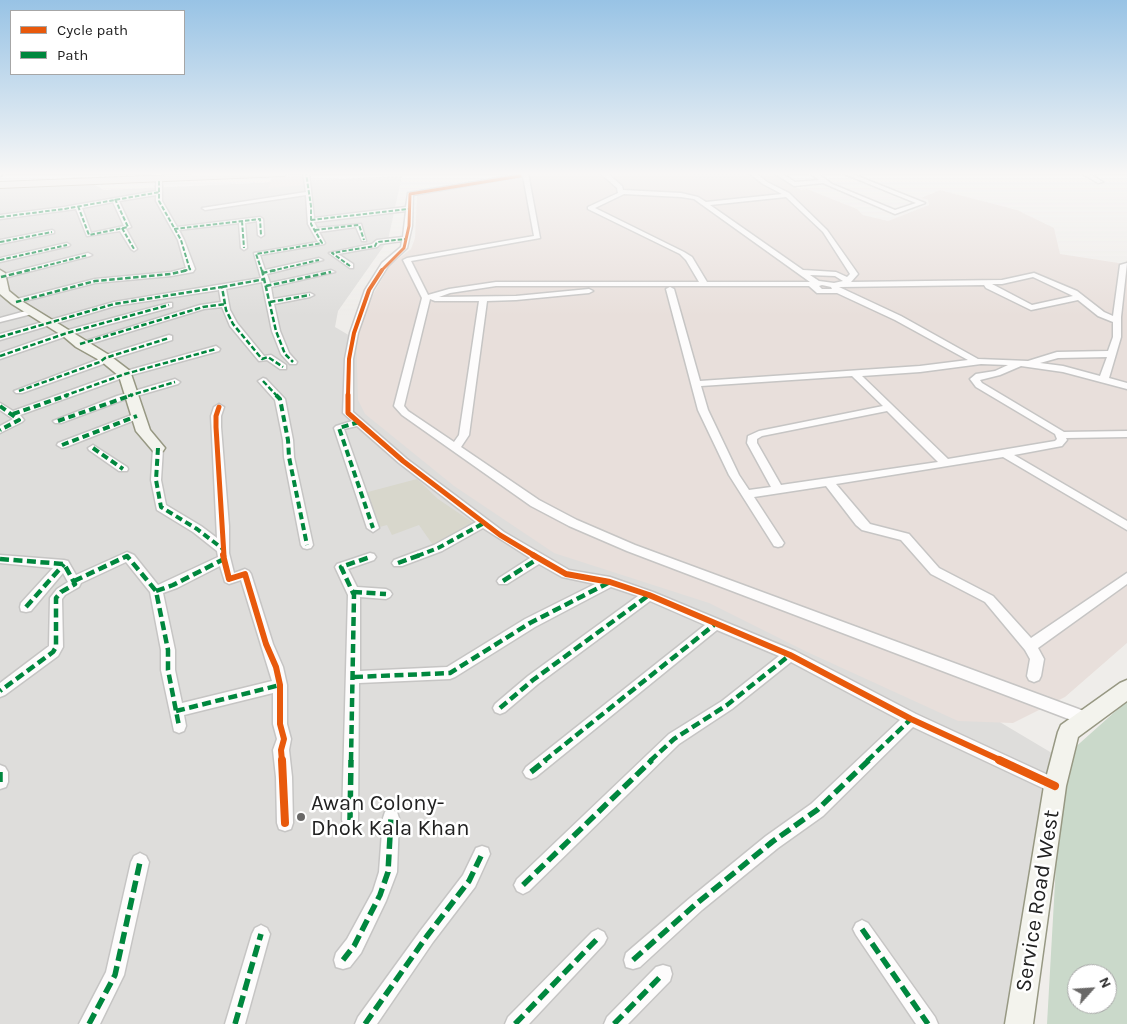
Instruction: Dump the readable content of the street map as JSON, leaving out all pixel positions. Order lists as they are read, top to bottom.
{
  "streets": {
    "street": ["Service Road West"]
  },
  "places": ["Awan Colony- Dhok Kala Khan"],
  "legend": ["Cycle path", "Path"],
  "north": "top right"
}
